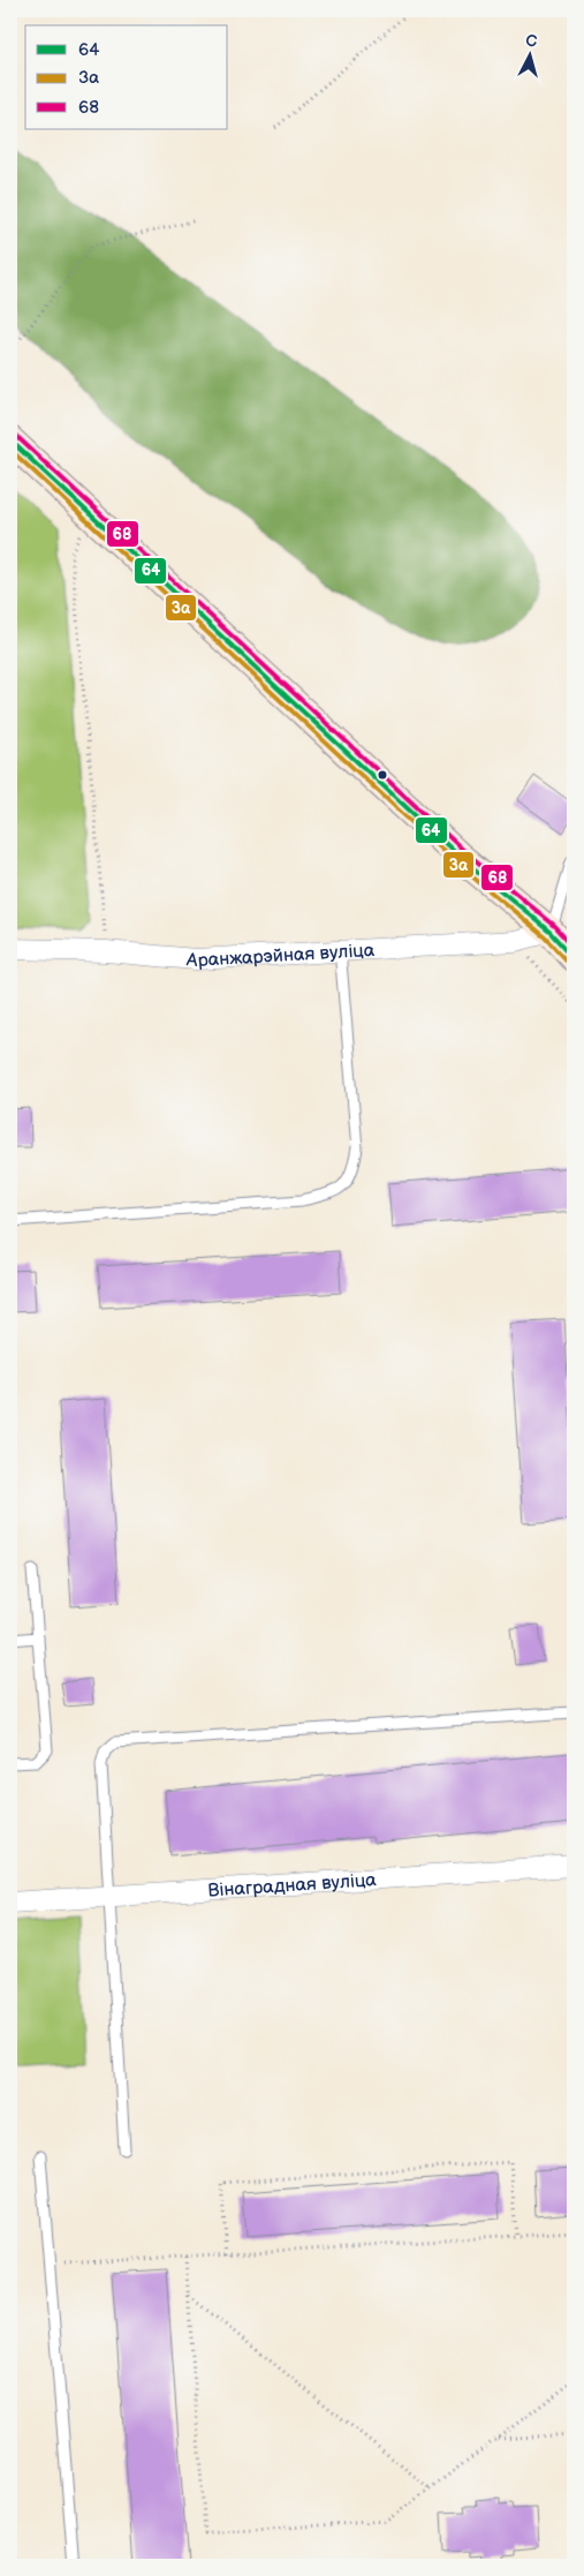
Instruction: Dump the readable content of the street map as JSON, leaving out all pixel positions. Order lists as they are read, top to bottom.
{
  "streets": {
    "street": ["Аранжарэйная вуліца", "Вінаградная вуліца"]
  },
  "lines": ["transit line 68", "transit line 64", "transit line 3а"],
  "legend": ["64", "3а", "68"],
  "north": "top"
}
